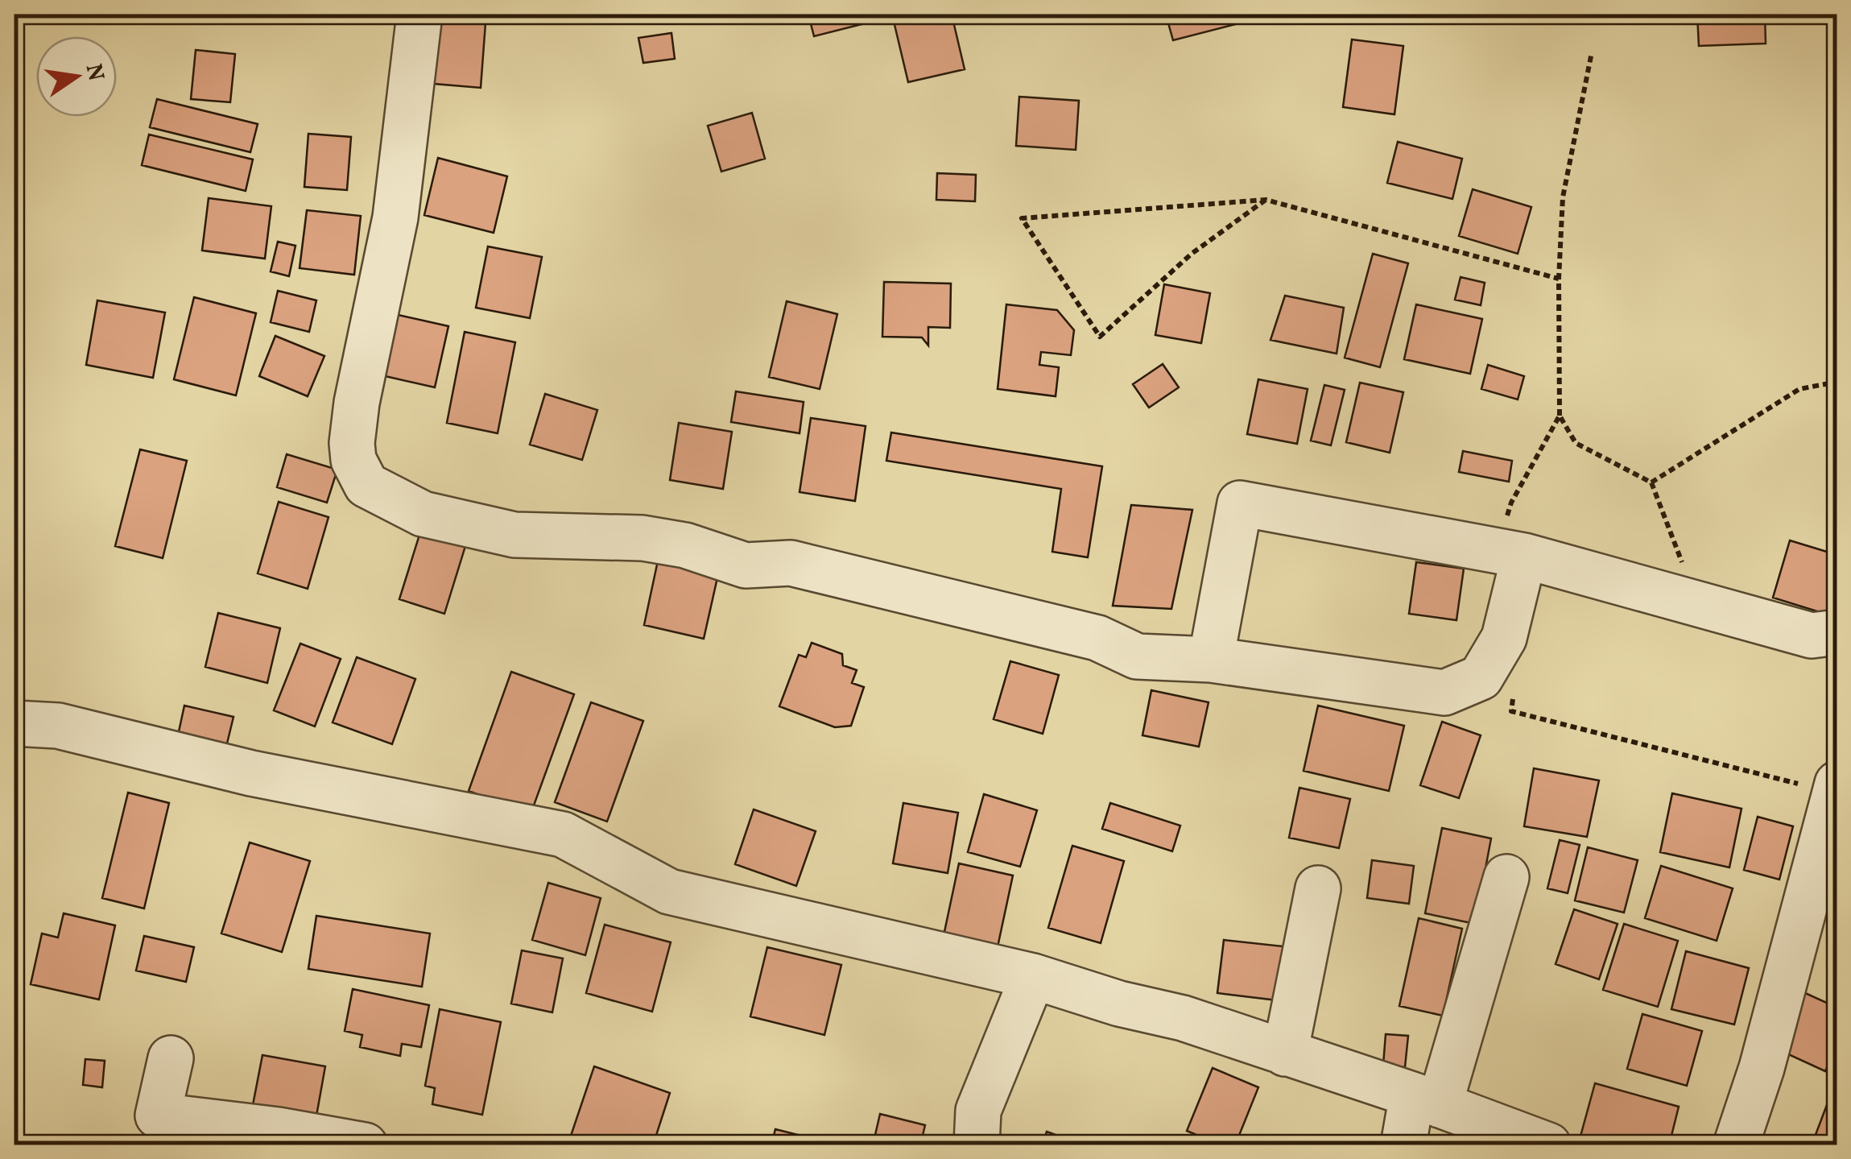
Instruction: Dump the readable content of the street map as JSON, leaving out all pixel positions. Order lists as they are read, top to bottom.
{
  "north": "right"
}
